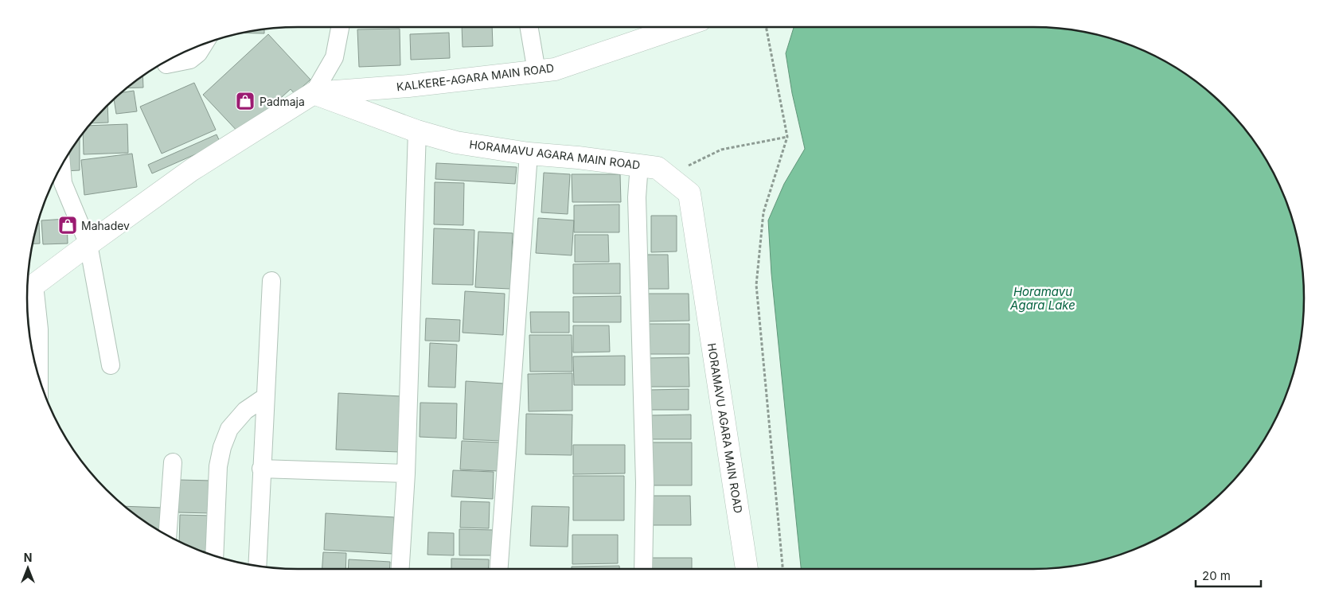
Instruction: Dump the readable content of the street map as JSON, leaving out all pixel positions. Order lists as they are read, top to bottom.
{
  "streets": {
    "street": ["KALKERE-AGARA MAIN ROAD", "HORAMAVU AGARA MAIN ROAD"]
  },
  "crossings": [
    ["KALKERE-AGARA MAIN ROAD", "HORAMAVU AGARA MAIN ROAD"]
  ],
  "water": ["Horamavu Agara Lake"],
  "places": {
    "shop": ["Padmaja", "Mahadev"]
  },
  "scale_bar": "20 m",
  "north": "top"
}
